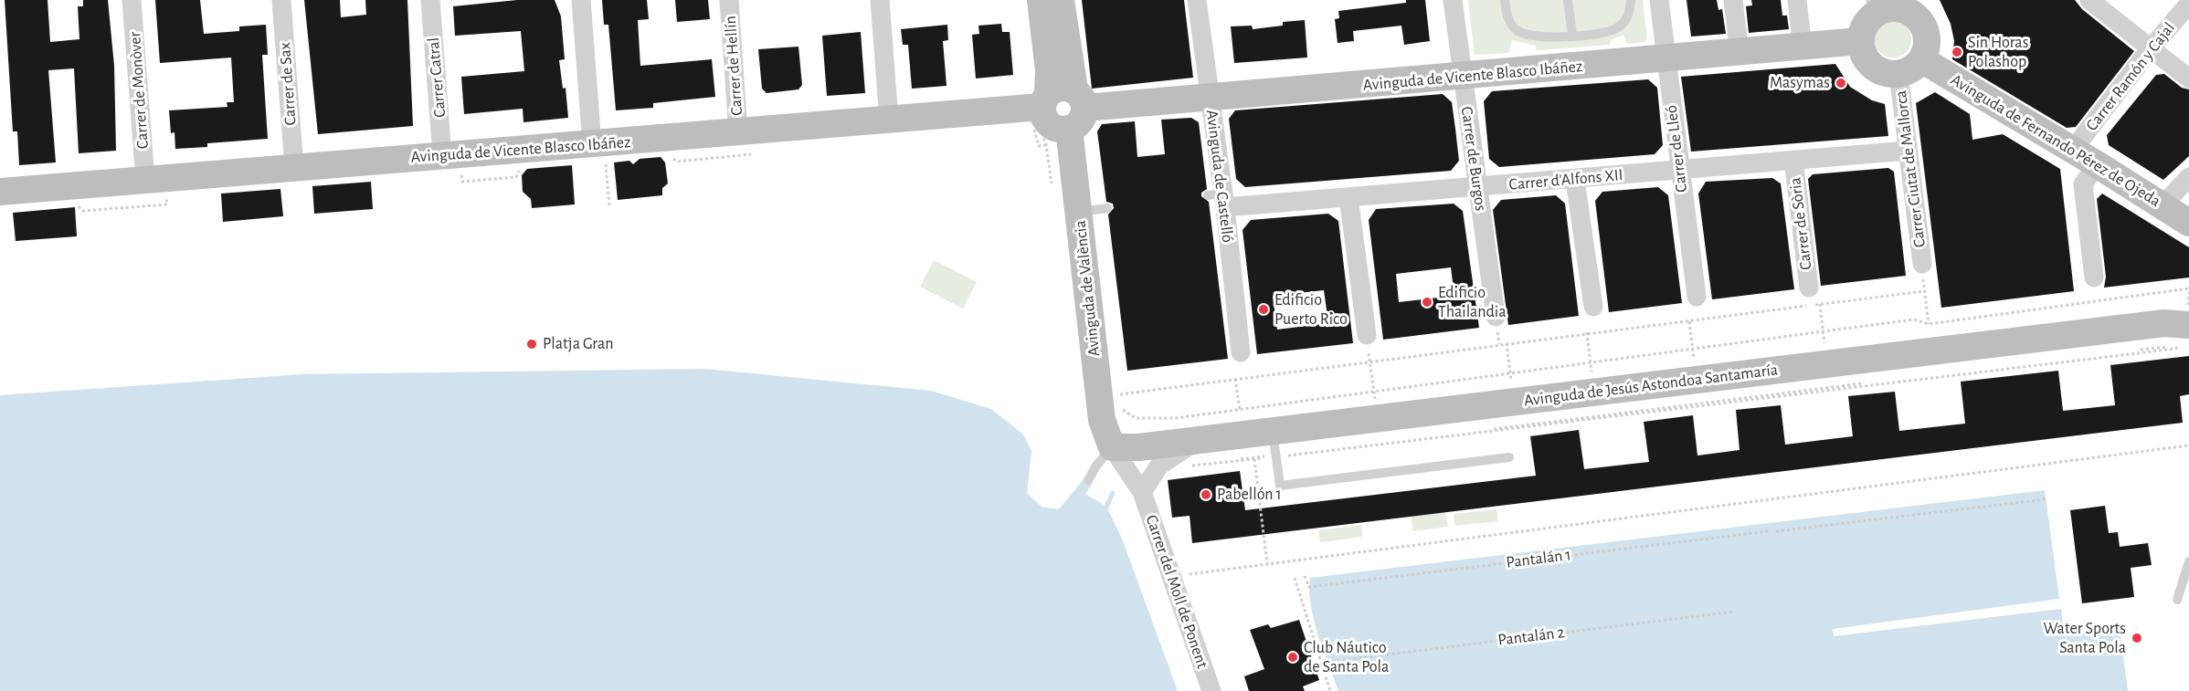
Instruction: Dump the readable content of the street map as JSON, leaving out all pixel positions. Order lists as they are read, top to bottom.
{
  "streets": {
    "street": [
      "Carrer de Hellín",
      "Avinguda de Vicente Blasco Ibáñez",
      "Carrer Ramón y Cajal",
      "Carrer Catral",
      "Carrer de Sax",
      "Carrer de Monòver",
      "Avinguda de Fernando Pérez de Ojeda",
      "Carrer de Lleó",
      "Carrer de Burgos",
      "Carrer Ciutat de Mallorca",
      "Avinguda de Castelló",
      "Carrer d'Alfons XII",
      "Carrer de Sòria",
      "Avinguda de València",
      "Avinguda de Jesús Astondoa Santamaría",
      "Carrer del Moll de Ponent"
    ],
    "path": ["Pantalán 1", "Pantalán 2"]
  },
  "crossings": [
    ["Carrer de Hellín", "Avinguda de Vicente Blasco Ibáñez"],
    ["Avinguda de Vicente Blasco Ibáñez", "Carrer Catral"],
    ["Avinguda de Vicente Blasco Ibáñez", "Carrer de Sax"],
    ["Avinguda de Vicente Blasco Ibáñez", "Carrer de Monòver"],
    ["Avinguda de Vicente Blasco Ibáñez", "Avinguda de Fernando Pérez de Ojeda"],
    ["Avinguda de Vicente Blasco Ibáñez", "Carrer de Lleó"],
    ["Avinguda de Vicente Blasco Ibáñez", "Carrer de Burgos"],
    ["Avinguda de Vicente Blasco Ibáñez", "Carrer Ciutat de Mallorca"],
    ["Avinguda de Vicente Blasco Ibáñez", "Avinguda de Castelló"],
    ["Avinguda de Vicente Blasco Ibáñez", "Avinguda de València"],
    ["Carrer Ramón y Cajal", "Avinguda de Fernando Pérez de Ojeda"],
    ["Avinguda de Fernando Pérez de Ojeda", "Carrer Ciutat de Mallorca"],
    ["Carrer de Lleó", "Carrer d'Alfons XII"],
    ["Carrer de Burgos", "Carrer d'Alfons XII"],
    ["Carrer Ciutat de Mallorca", "Carrer d'Alfons XII"],
    ["Avinguda de Castelló", "Carrer d'Alfons XII"],
    ["Carrer d'Alfons XII", "Carrer de Sòria"],
    ["Avinguda de València", "Avinguda de Jesús Astondoa Santamaría"],
    ["Avinguda de València", "Carrer del Moll de Ponent"],
    ["Avinguda de Jesús Astondoa Santamaría", "Carrer del Moll de Ponent"]
  ],
  "places": [
    "Sin Horas Polashop",
    "Masymas",
    "Edificio Thailandia",
    "Edificio Puerto Rico",
    "Platja Gran",
    "Pabellón 1",
    "Water Sports Santa Pola",
    "Club Náutico de Santa Pola"
  ]
}
